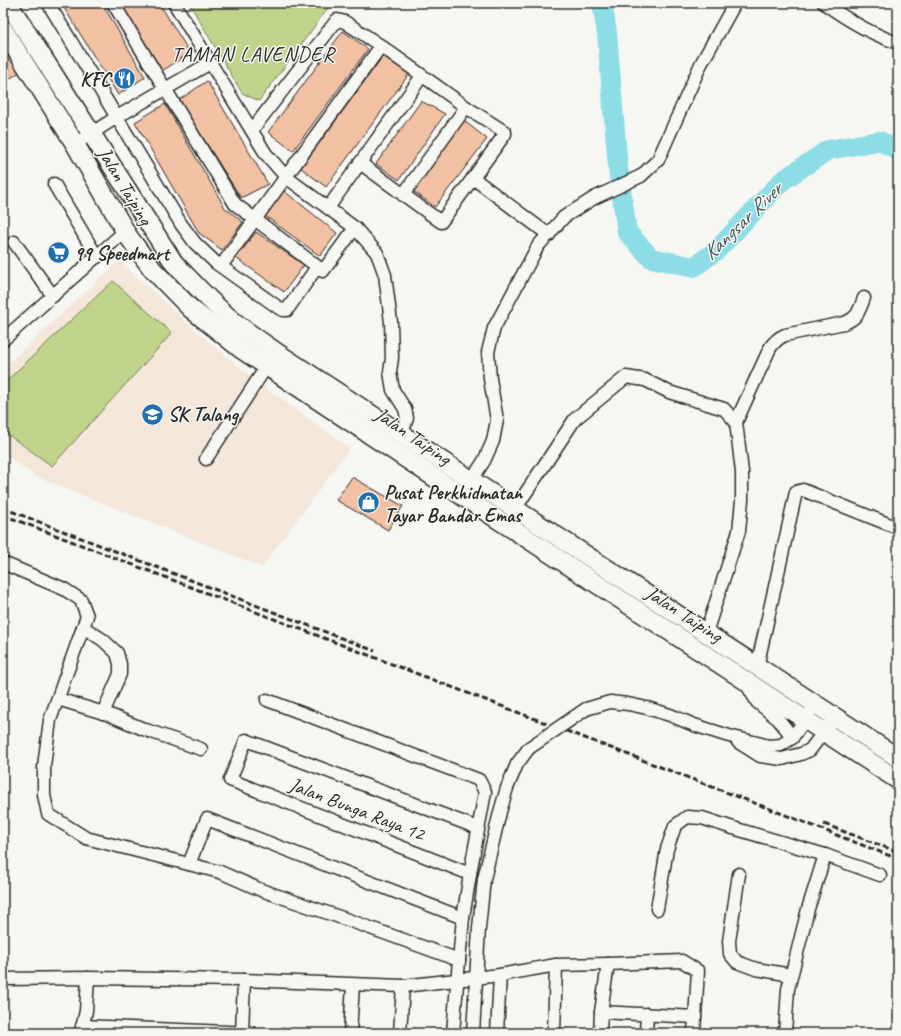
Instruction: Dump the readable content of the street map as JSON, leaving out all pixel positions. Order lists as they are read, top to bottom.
{
  "streets": {
    "highway": ["Jalan Taiping"],
    "street": ["Jalan Bunga Raya 12"]
  },
  "districts": ["TAMAN LAVENDER"],
  "water": ["Kangsar River"],
  "places": {
    "restaurant": ["KFC"],
    "supermarket": ["99 Speedmart"],
    "school or university": ["SK Talang"],
    "shop": ["Pusat Perkhidmatan Tayar Bandar Emas"]
  }
}
